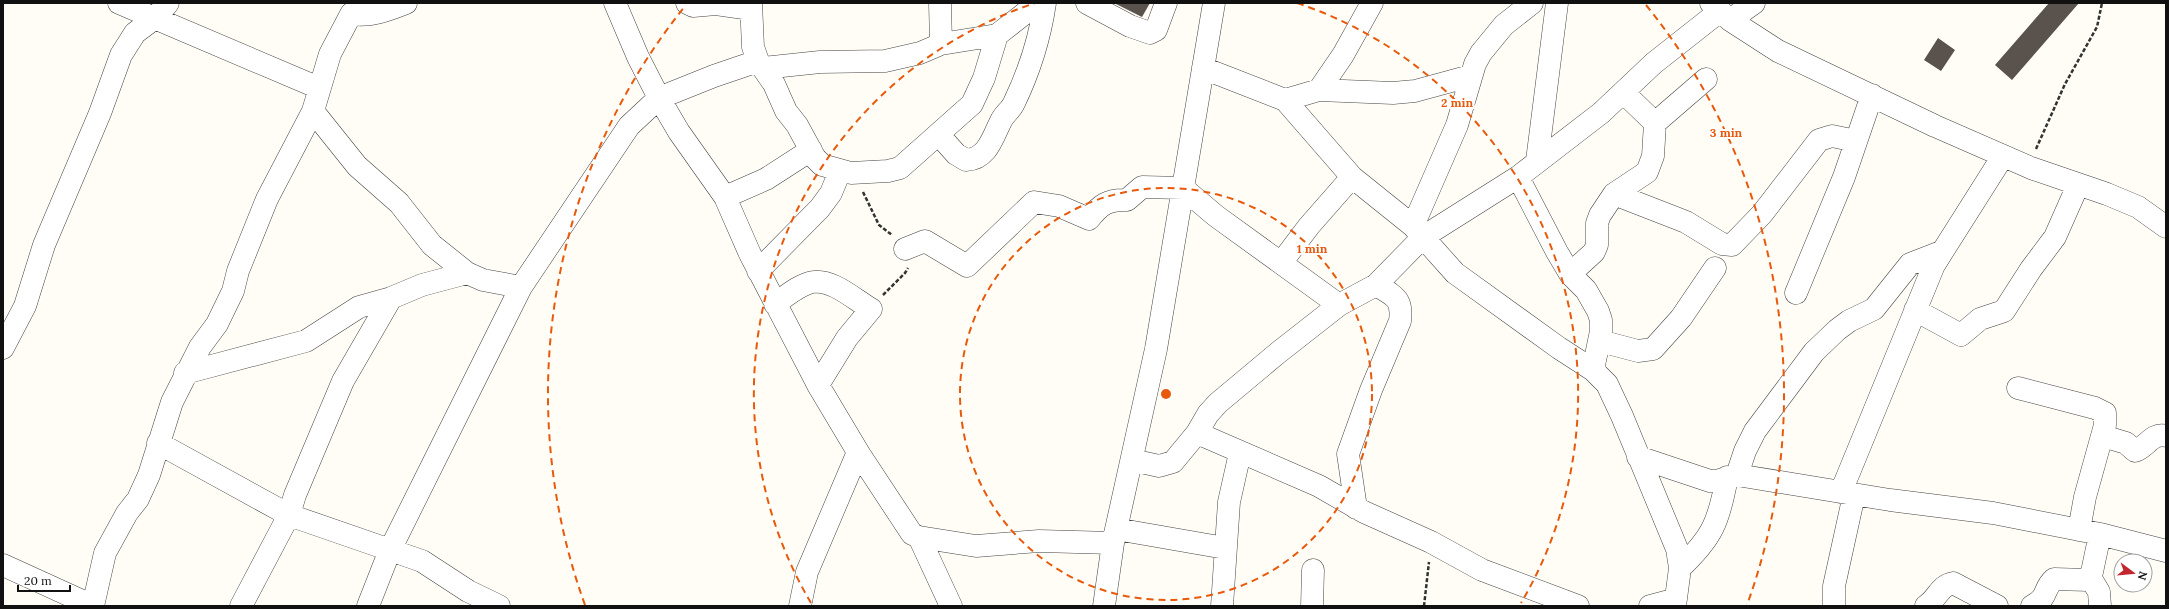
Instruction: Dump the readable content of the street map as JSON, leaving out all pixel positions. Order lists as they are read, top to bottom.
{
  "scale_bar": "20 m",
  "north": "right",
  "rings": ["2 min", "3 min", "1 min"]
}
